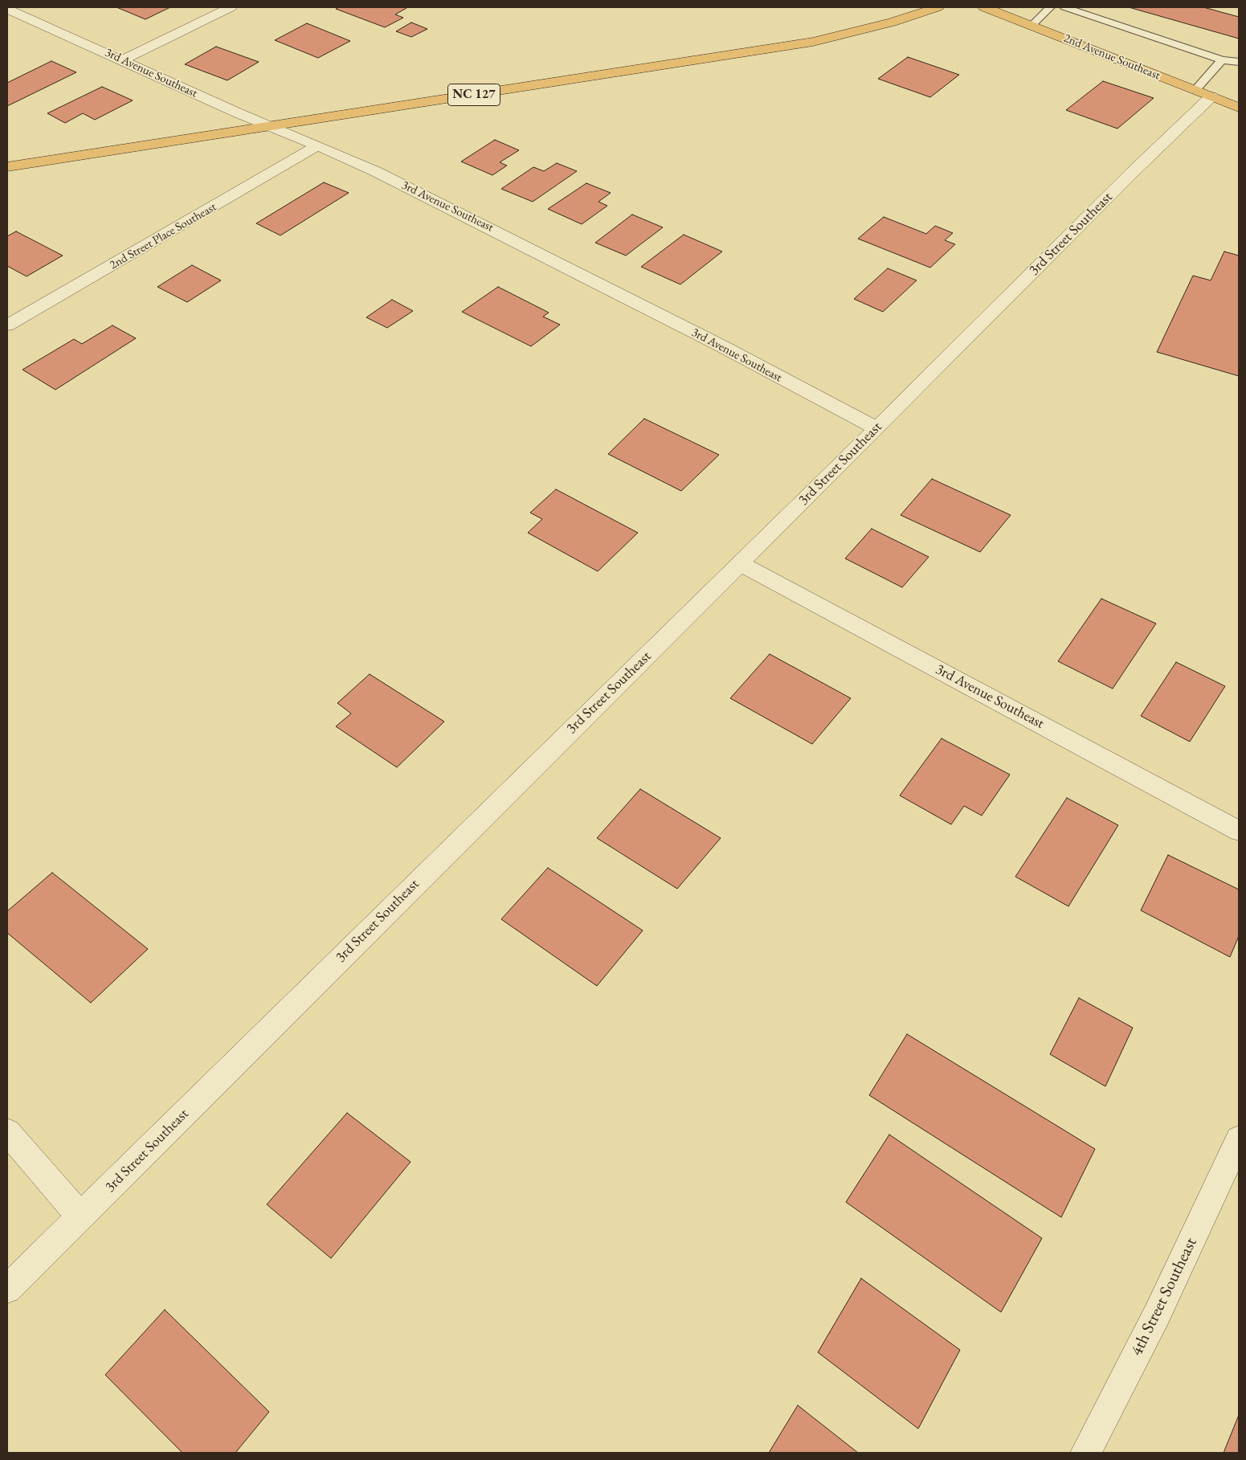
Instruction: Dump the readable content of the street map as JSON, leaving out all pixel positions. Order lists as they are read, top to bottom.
{
  "streets": {
    "main road": ["2nd Avenue Southeast", "NC 127"],
    "street": [
      "3rd Avenue Southeast",
      "3rd Street Southeast",
      "2nd Street Place Southeast",
      "4th Street Southeast"
    ]
  },
  "crossings": [
    ["2nd Avenue Southeast", "3rd Street Southeast"],
    ["3rd Avenue Southeast", "NC 127"],
    ["3rd Avenue Southeast", "3rd Street Southeast"],
    ["3rd Avenue Southeast", "2nd Street Place Southeast"]
  ]
}
